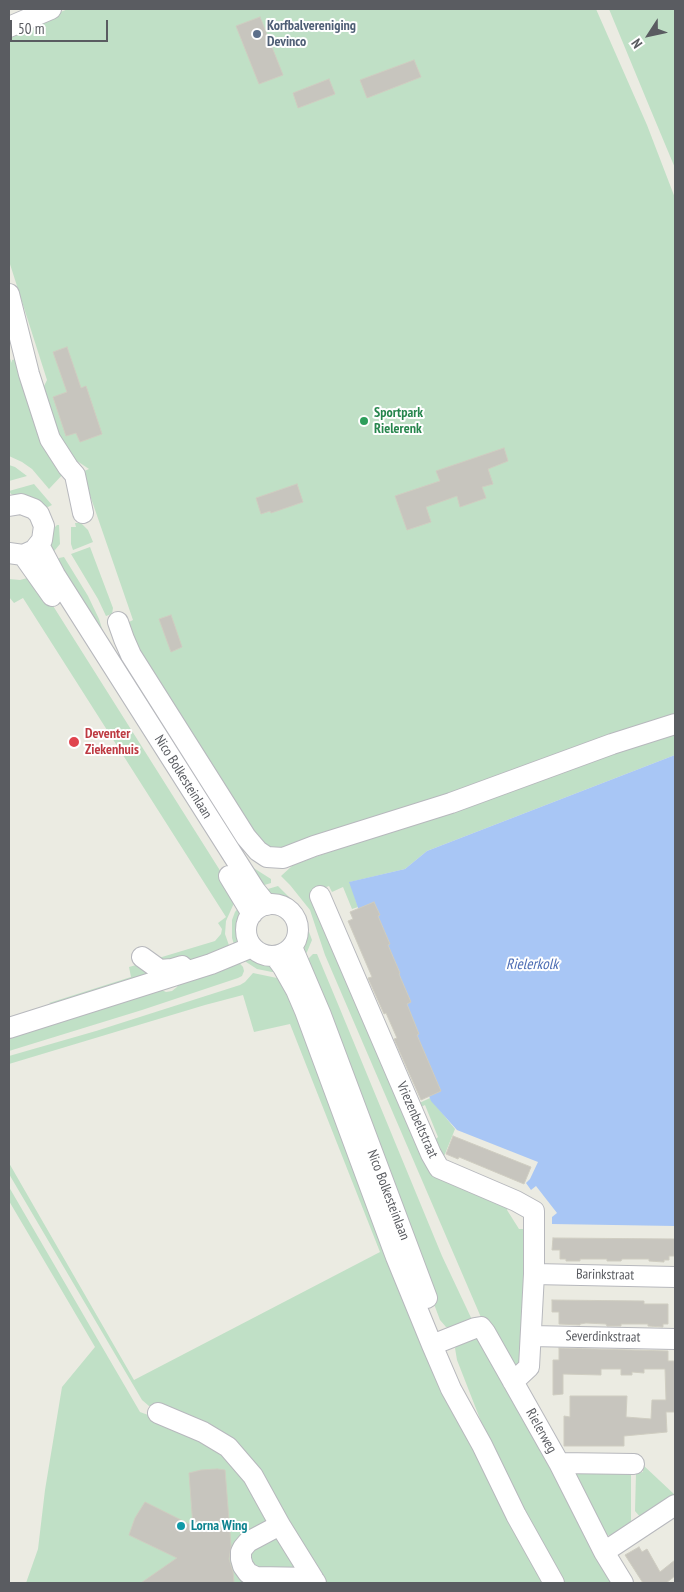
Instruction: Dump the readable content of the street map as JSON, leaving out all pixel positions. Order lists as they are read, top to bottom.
{
  "streets": {
    "street": [
      "Nico Bolkesteinlaan",
      "Vriezenbeltstraat",
      "Barinkstraat",
      "Severdinkstraat",
      "Rielerweg"
    ]
  },
  "crossings": [
    ["Nico Bolkesteinlaan", "Rielerweg"],
    ["Vriezenbeltstraat", "Barinkstraat"],
    ["Vriezenbeltstraat", "Severdinkstraat"],
    ["Vriezenbeltstraat", "Rielerweg"]
  ],
  "water": ["Rielerkolk"],
  "places": [
    "Korfbalvereniging Devinco",
    "Sportpark Rielerenk",
    "Deventer Ziekenhuis",
    "Lorna Wing"
  ],
  "scale_bar": "50 m",
  "north": "bottom left"
}
